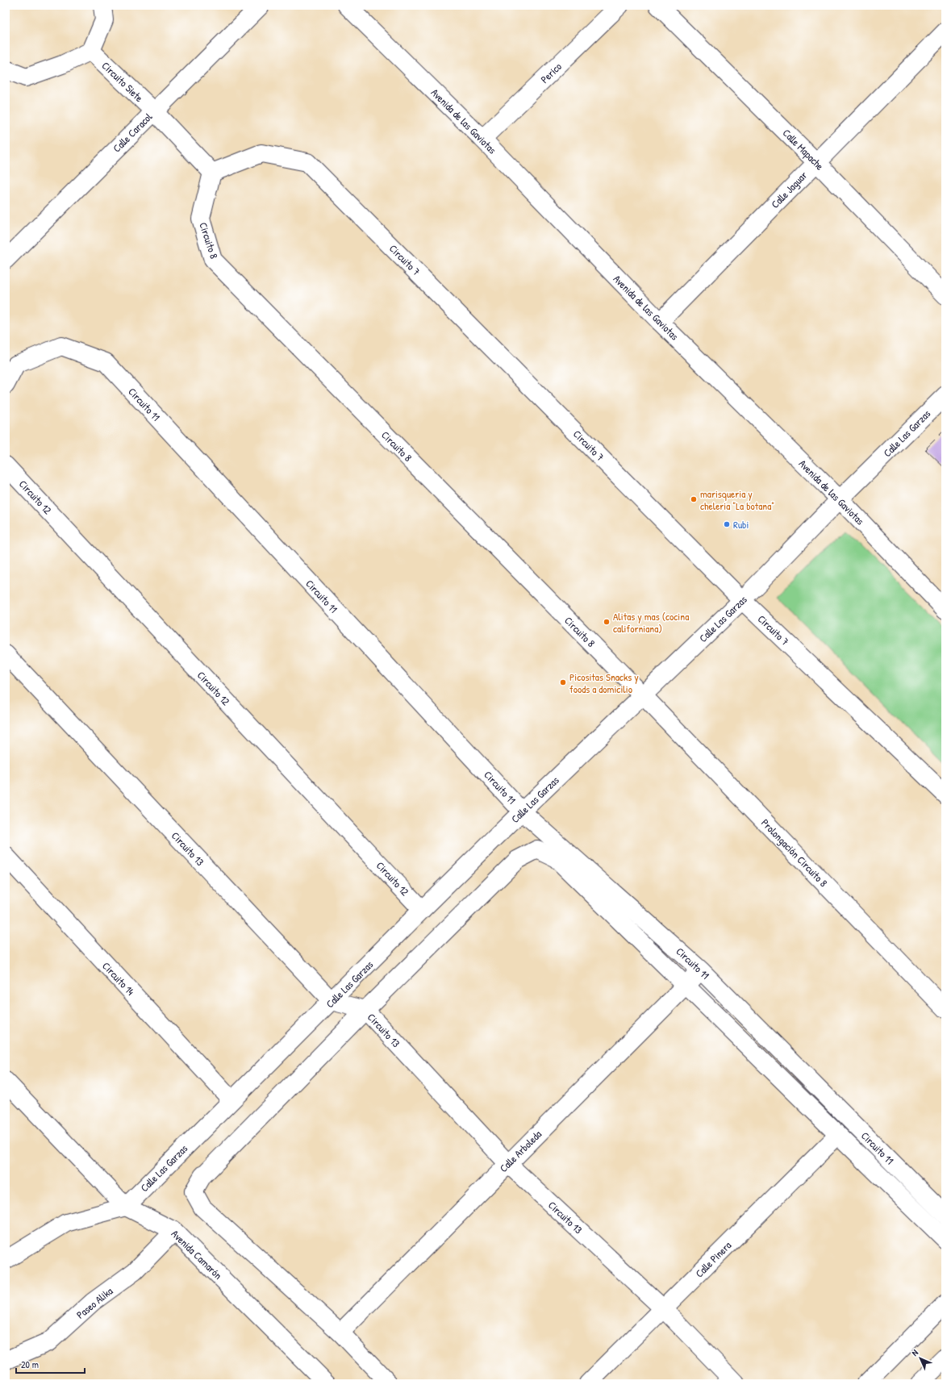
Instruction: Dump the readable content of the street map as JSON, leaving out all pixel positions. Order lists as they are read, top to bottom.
{
  "streets": {
    "street": [
      "Perico",
      "Circuito Siete",
      "Avenida de las Gaviotas",
      "Calle Caracol",
      "Calle Mapache",
      "Calle Jaguar",
      "Circuito 8",
      "Circuito 7",
      "Circuito 11",
      "Calle Las Garzas",
      "Circuito 12",
      "Circuito 13",
      "Prolongación Circuito 8",
      "Circuito 14",
      "Calle Arboleda",
      "Avenida Camarón",
      "Calle Pinera",
      "Paseo Alika"
    ]
  },
  "crossings": [
    ["Perico", "Avenida de las Gaviotas"],
    ["Circuito Siete", "Calle Caracol"],
    ["Circuito Siete", "Circuito 8"],
    ["Circuito Siete", "Circuito 7"],
    ["Avenida de las Gaviotas", "Calle Jaguar"],
    ["Avenida de las Gaviotas", "Calle Las Garzas"],
    ["Calle Mapache", "Calle Jaguar"],
    ["Circuito 8", "Circuito 7"],
    ["Circuito 8", "Calle Las Garzas"],
    ["Circuito 8", "Prolongación Circuito 8"],
    ["Circuito 7", "Calle Las Garzas"],
    ["Circuito 11", "Calle Las Garzas"],
    ["Circuito 11", "Calle Arboleda"],
    ["Calle Las Garzas", "Circuito 12"],
    ["Calle Las Garzas", "Circuito 13"],
    ["Calle Las Garzas", "Prolongación Circuito 8"],
    ["Calle Las Garzas", "Circuito 14"],
    ["Calle Las Garzas", "Avenida Camarón"],
    ["Circuito 13", "Calle Arboleda"],
    ["Circuito 13", "Calle Pinera"],
    ["Avenida Camarón", "Paseo Alika"]
  ],
  "places": [
    "marisqueria y cheleria \"La botana\"",
    "Rubi",
    "Alitas y mas (cocina californiana)",
    "Picositas Snacks y foods a domicilio"
  ],
  "scale_bar": "20 m",
  "north": "top left"
}
